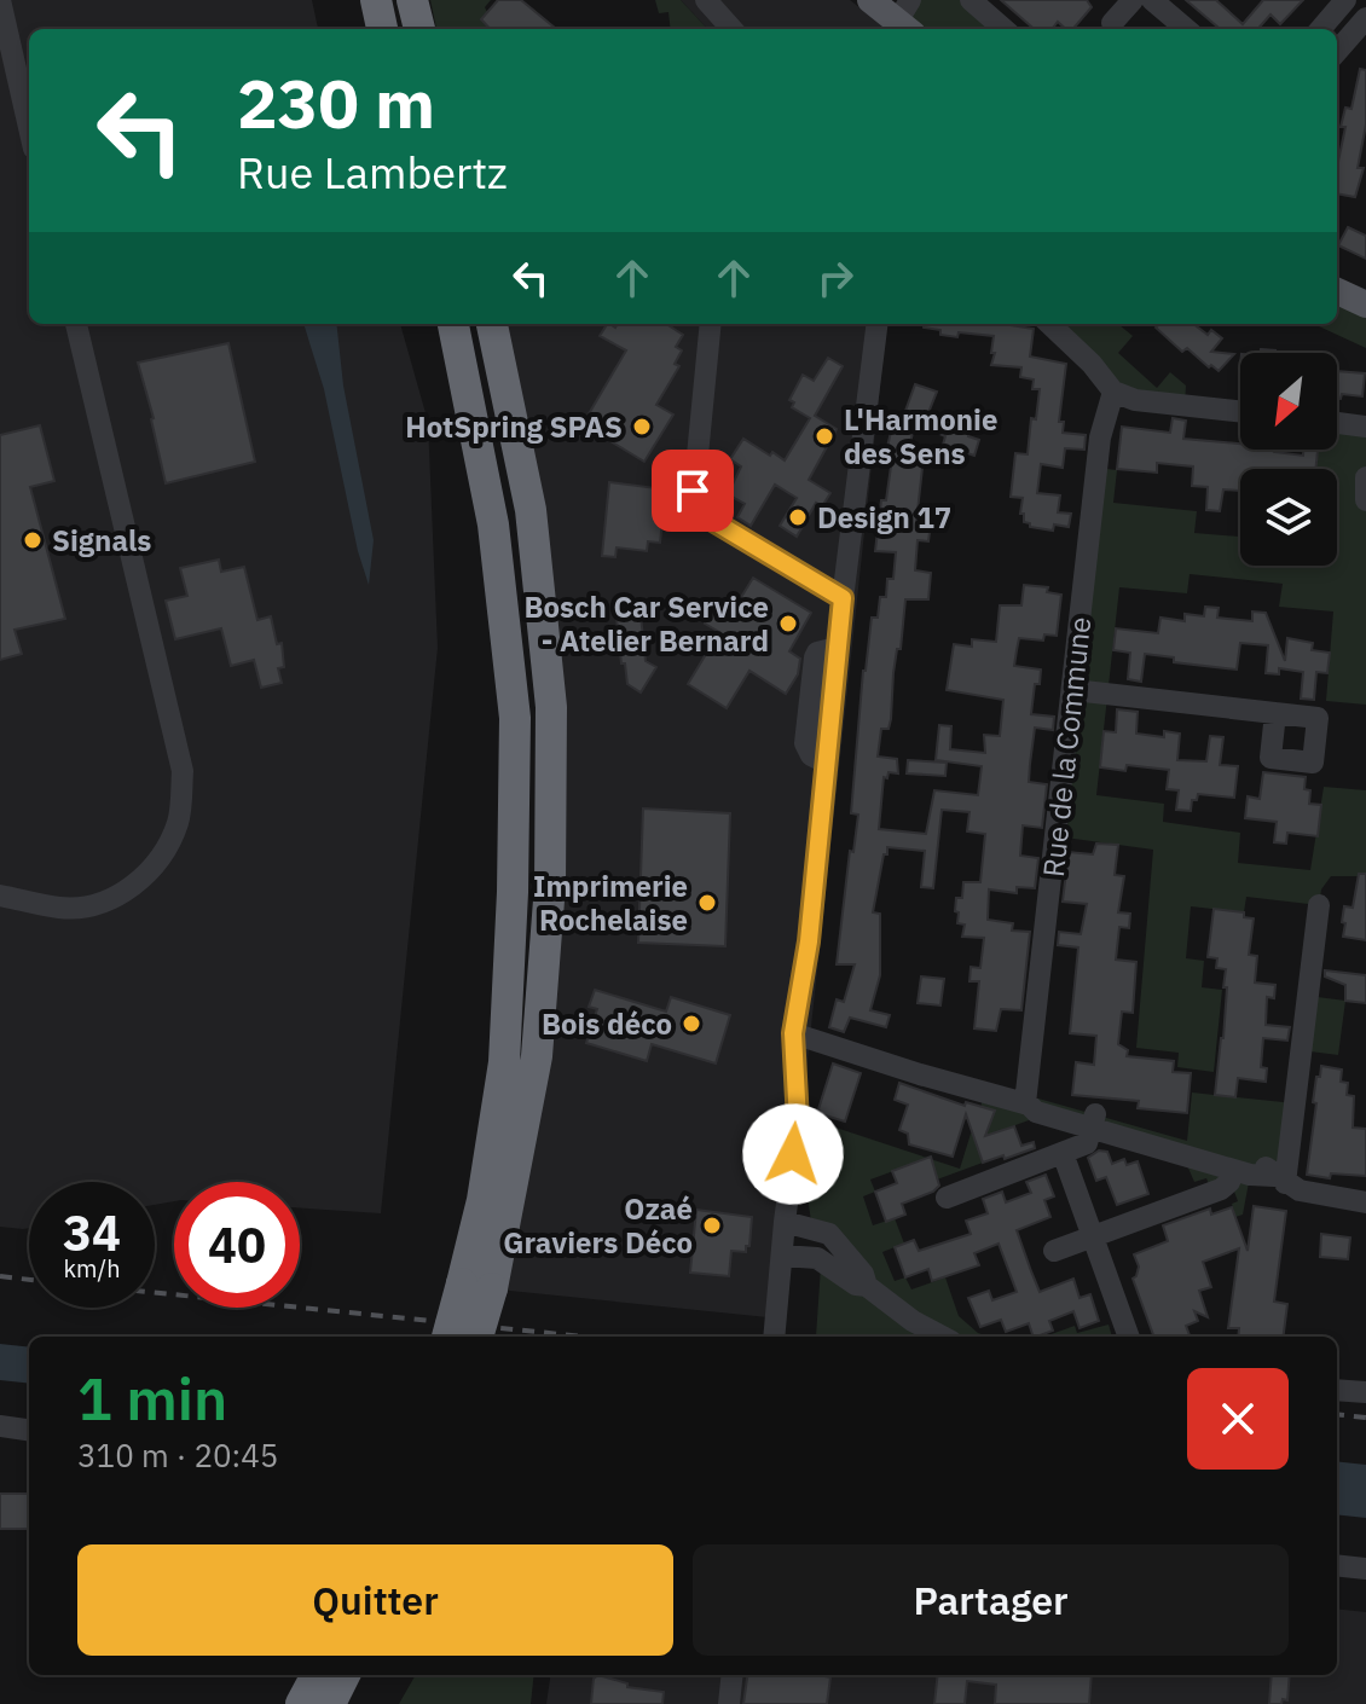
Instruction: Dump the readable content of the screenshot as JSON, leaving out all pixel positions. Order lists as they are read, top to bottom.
{
  "streets": {
    "street": ["Rue de la Commune"]
  },
  "places": [
    "HotSpring SPAS",
    "L'Harmonie des Sens",
    "Design 17",
    "Signals",
    "Bosch Car Service - Atelier Bernard",
    "Imprimerie Rochelaise",
    "Bois déco",
    "Ozaé Graviers Déco"
  ],
  "north": "bottom left",
  "page": {
    "turn": ["230 m", "Rue Lambertz"],
    "speed": "34 km/h",
    "limit": "40",
    "heading": ["1 min", "310 m · 20:45"],
    "buttons": ["Quitter", "Partager"]
  }
}
